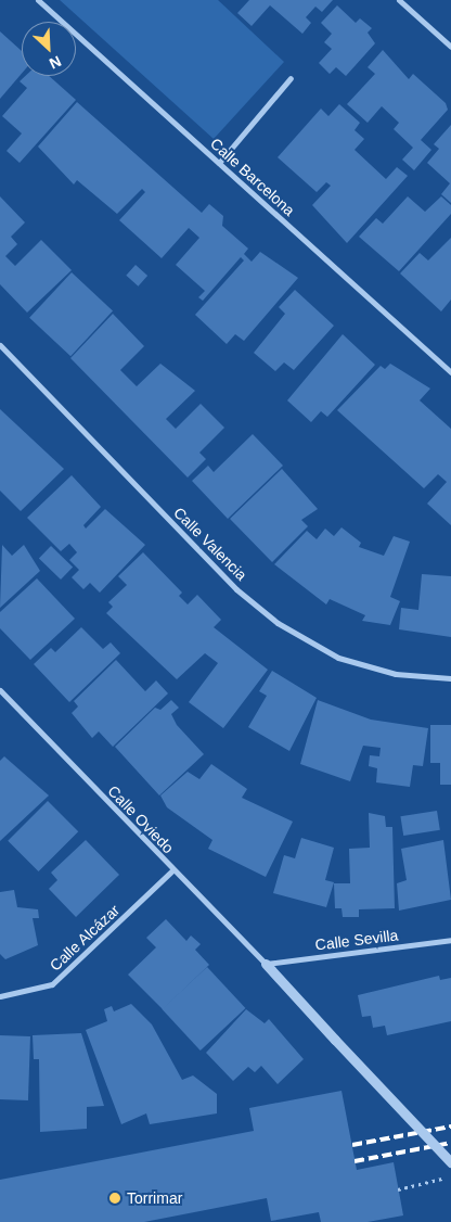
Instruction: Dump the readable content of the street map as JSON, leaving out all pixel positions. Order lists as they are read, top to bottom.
{
  "streets": {
    "street": [
      "Calle Barcelona",
      "Calle Valencia",
      "Calle Oviedo",
      "Calle Alcázar",
      "Calle Sevilla"
    ]
  },
  "crossings": [
    ["Calle Oviedo", "Calle Alcázar"],
    ["Calle Oviedo", "Calle Sevilla"]
  ],
  "places": ["Torrimar"],
  "north": "bottom right"
}
